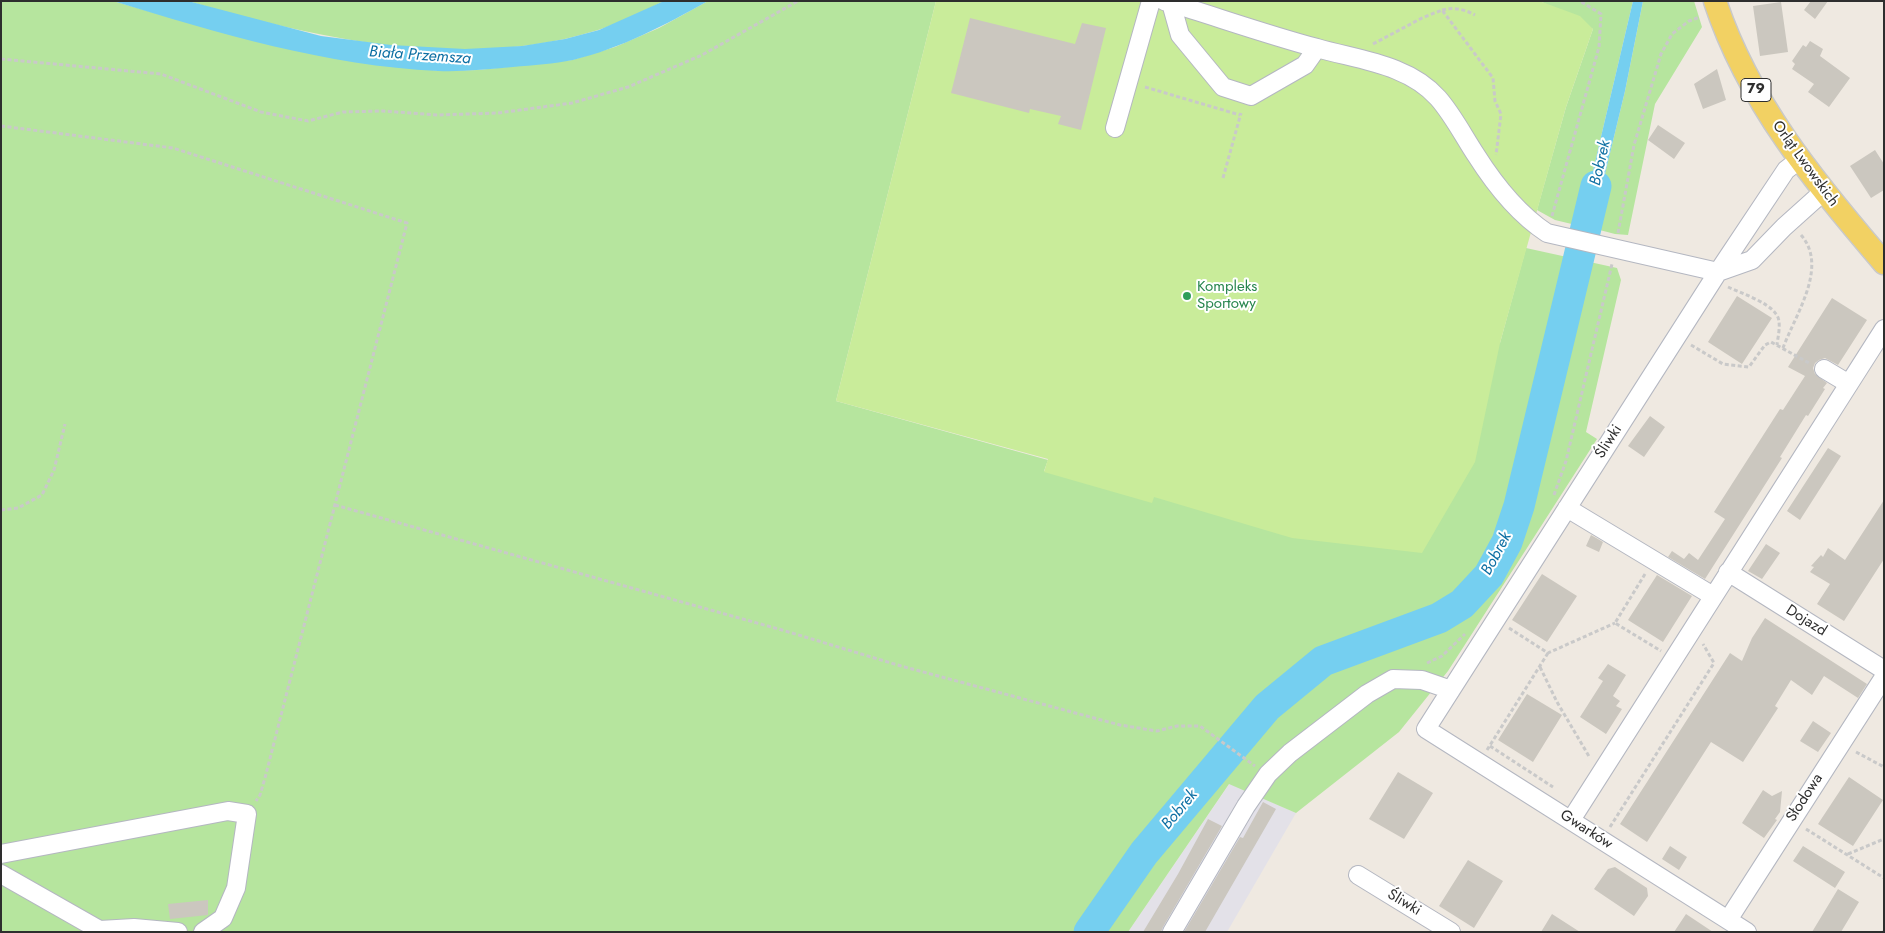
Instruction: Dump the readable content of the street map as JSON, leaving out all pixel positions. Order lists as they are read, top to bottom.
{
  "streets": {
    "main road": ["79", "Orląt Lwowskich"],
    "street": [
      "Śliwki",
      "Dojazd",
      "Słodowa",
      "Gwarków"
    ]
  },
  "crossings": [
    ["Orląt Lwowskich", "Śliwki"],
    ["Śliwki", "Gwarków"],
    ["Słodowa", "Gwarków"]
  ],
  "water": ["Biała Przemsza", "Bobrek"],
  "places": ["Kompleks Sportowy"]
}
